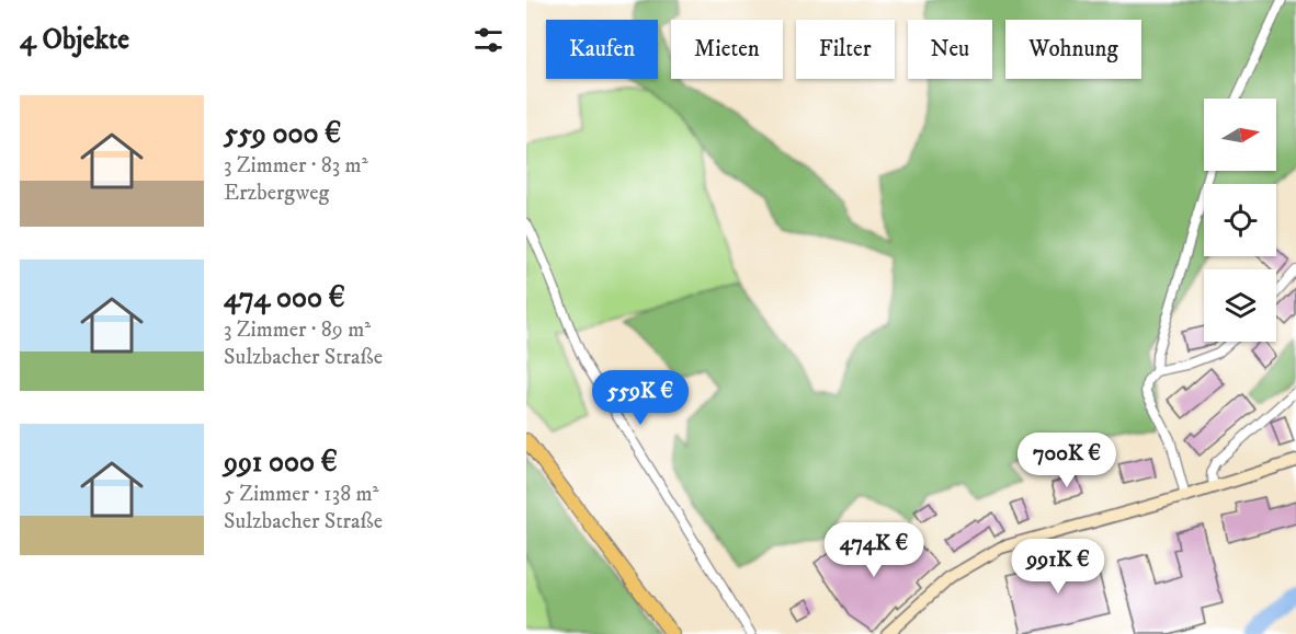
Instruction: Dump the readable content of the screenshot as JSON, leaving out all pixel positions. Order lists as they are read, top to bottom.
{
  "north": "right",
  "page": {
    "heading": "4 Objekte",
    "chip": [
      "Kaufen",
      "Mieten",
      "Filter",
      "Neu",
      "Wohnung"
    ],
    "list": [
      {
        "name": "559 000 €",
        "note": "3 Zimmer · 83 m² · Erzbergweg"
      },
      {
        "name": "474 000 €",
        "note": "3 Zimmer · 89 m² · Sulzbacher Straße"
      },
      {
        "name": "991 000 €",
        "note": "5 Zimmer · 138 m² · Sulzbacher Straße"
      }
    ],
    "price": [
      "559K €",
      "700K €",
      "474K €",
      "991K €"
    ]
  }
}
